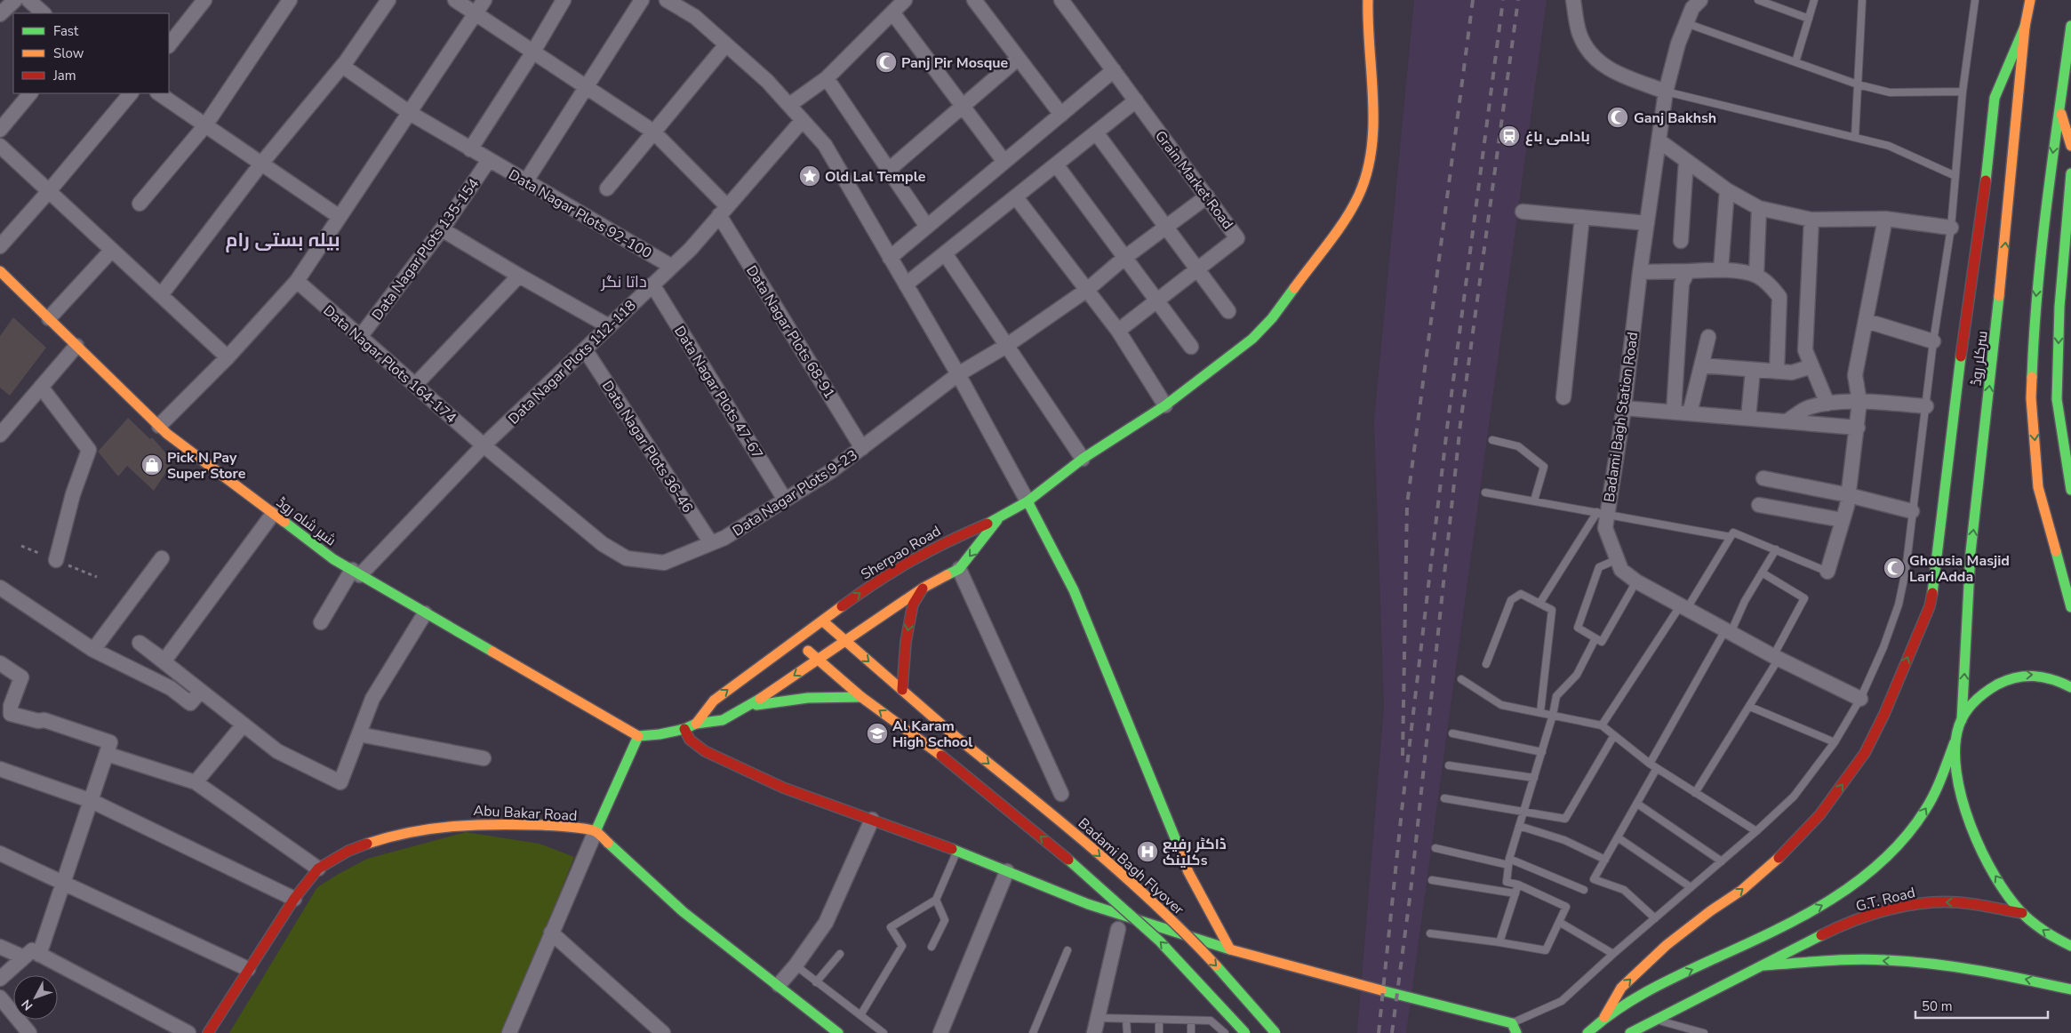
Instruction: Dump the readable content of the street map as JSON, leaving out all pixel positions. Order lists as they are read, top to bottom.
{
  "streets": {
    "main road": [
      "سرکلر روڈ",
      "شیر شاہ روڈ",
      "Sherpao Road",
      "Abu Bakar Road",
      "Badami Bagh Flyover",
      "G.T. Road"
    ],
    "street": [
      "Grain Market Road",
      "Data Nagar Plots 92-100",
      "Data Nagar Plots 135-154",
      "Data Nagar Plots 68-91",
      "Data Nagar Plots 112-118",
      "Data Nagar Plots 164-174",
      "Data Nagar Plots 47-67",
      "Badami Bagh Station Road",
      "Data Nagar Plots 36-46",
      "Data Nagar Plots 9-23"
    ]
  },
  "crossings": [
    ["Grain Market Road", "Data Nagar Plots 9-23"],
    ["Data Nagar Plots 92-100", "Data Nagar Plots 135-154"],
    ["Data Nagar Plots 92-100", "Data Nagar Plots 112-118"],
    ["Data Nagar Plots 135-154", "Data Nagar Plots 164-174"],
    ["Data Nagar Plots 68-91", "Data Nagar Plots 112-118"],
    ["Data Nagar Plots 68-91", "Data Nagar Plots 9-23"],
    ["Data Nagar Plots 112-118", "Data Nagar Plots 164-174"],
    ["Data Nagar Plots 112-118", "Data Nagar Plots 47-67"],
    ["Data Nagar Plots 112-118", "Data Nagar Plots 36-46"],
    ["Data Nagar Plots 112-118", "شیر شاہ روڈ"],
    ["Data Nagar Plots 164-174", "Data Nagar Plots 9-23"],
    ["Data Nagar Plots 47-67", "Data Nagar Plots 9-23"],
    ["Data Nagar Plots 36-46", "Data Nagar Plots 9-23"],
    ["Sherpao Road", "Badami Bagh Flyover"]
  ],
  "districts": ["بیلہ بستی رام", "داتا نگر"],
  "places": {
    "mosque": ["Panj Pir Mosque", "Ganj Bakhsh", "Ghousia Masjid Lari Adda"],
    "station": ["بادامی باغ"],
    "place": ["Old Lal Temple"],
    "shop": ["Pick N Pay Super Store"],
    "school or university": ["Al Karam High School"],
    "hospital": ["ڈاکٹر رفیع کلینکs"]
  },
  "legend": ["Fast", "Slow", "Jam"],
  "scale_bar": "50 m",
  "north": "bottom left"
}
